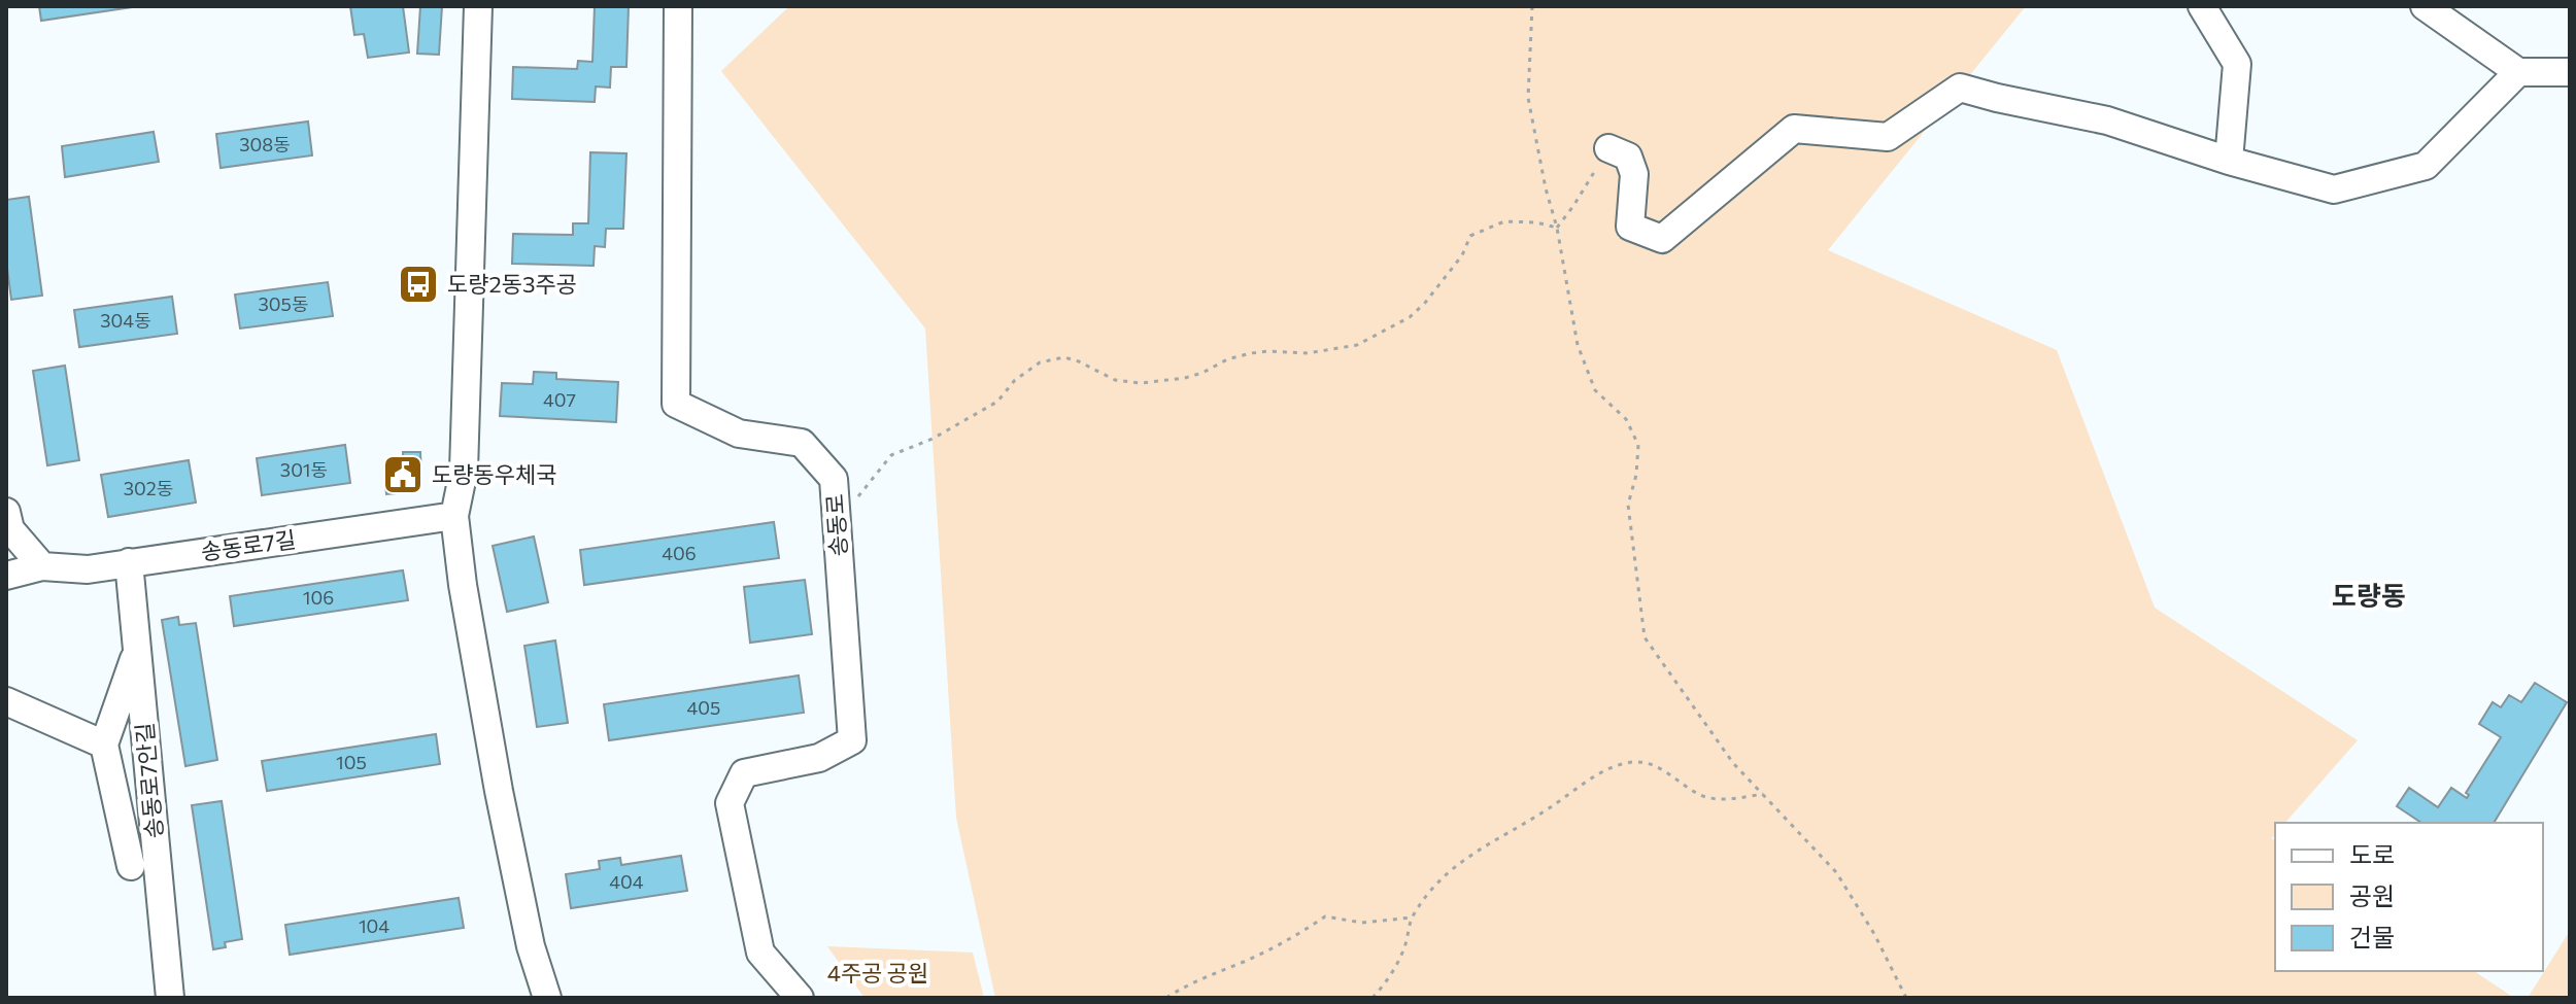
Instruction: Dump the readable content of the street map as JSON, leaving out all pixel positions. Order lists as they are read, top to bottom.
{
  "streets": {
    "street": ["송동로", "송동로7길", "송동로7안길"]
  },
  "crossings": [
    ["송동로7길", "송동로7안길"]
  ],
  "districts": ["도량동"],
  "parks": ["4주공 공원"],
  "places": {
    "bus stop": ["도량2동3주공"],
    "public building": ["도량동우체국"]
  },
  "house_numbers": [
    "308동",
    "305동",
    "304동",
    "407",
    "301동",
    "302동",
    "406",
    "106",
    "405",
    "105",
    "404",
    "104"
  ],
  "legend": ["도로", "공원", "건물"]
}
